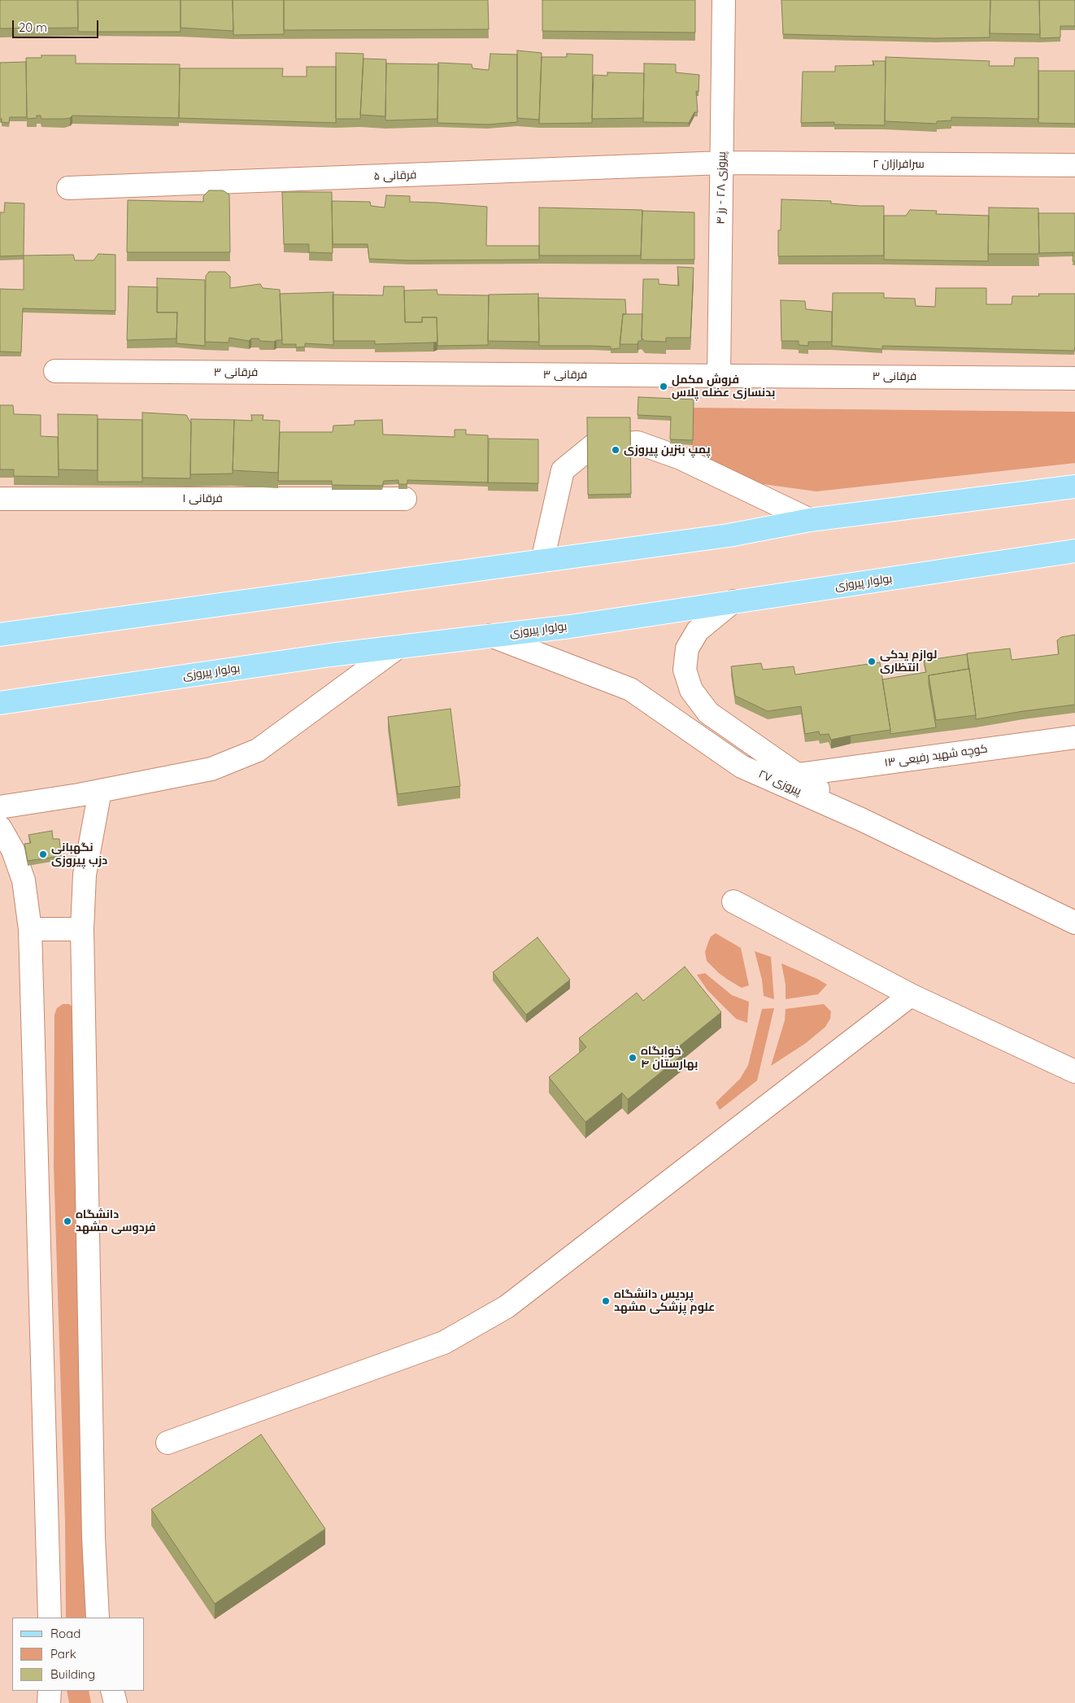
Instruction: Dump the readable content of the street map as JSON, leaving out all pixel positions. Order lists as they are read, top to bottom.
{
  "streets": {
    "main road": ["بولوار پیروزی"],
    "street": [
      "سرافرازان ۲",
      "فرقانی ۵",
      "پیروزی ۲۸ - رز ۴",
      "فرقانی ۳",
      "فرقانی ۱",
      "کوچه شهید رفیعی ۱۳",
      "پیروزی ۲۷"
    ]
  },
  "crossings": [
    ["سرافرازان ۲", "فرقانی ۵"],
    ["سرافرازان ۲", "پیروزی ۲۸ - رز ۴"],
    ["فرقانی ۵", "پیروزی ۲۸ - رز ۴"],
    ["پیروزی ۲۸ - رز ۴", "فرقانی ۳"],
    ["بولوار پیروزی", "پیروزی ۲۷"]
  ],
  "places": [
    "فروش مکمل بدنسازی عضله پلاس",
    "پمپ بنزین پیروزی",
    "لوازم یدکی انتظاری",
    "نگهبانی دزب پیروزی",
    "خوابگاه بهارستان ۴",
    "دانشگاه فردوسی مشهد",
    "پردیس دانشگاه علوم پزشکی مشهد"
  ],
  "legend": ["Road", "Park", "Building"],
  "scale_bar": "20 m"
}
